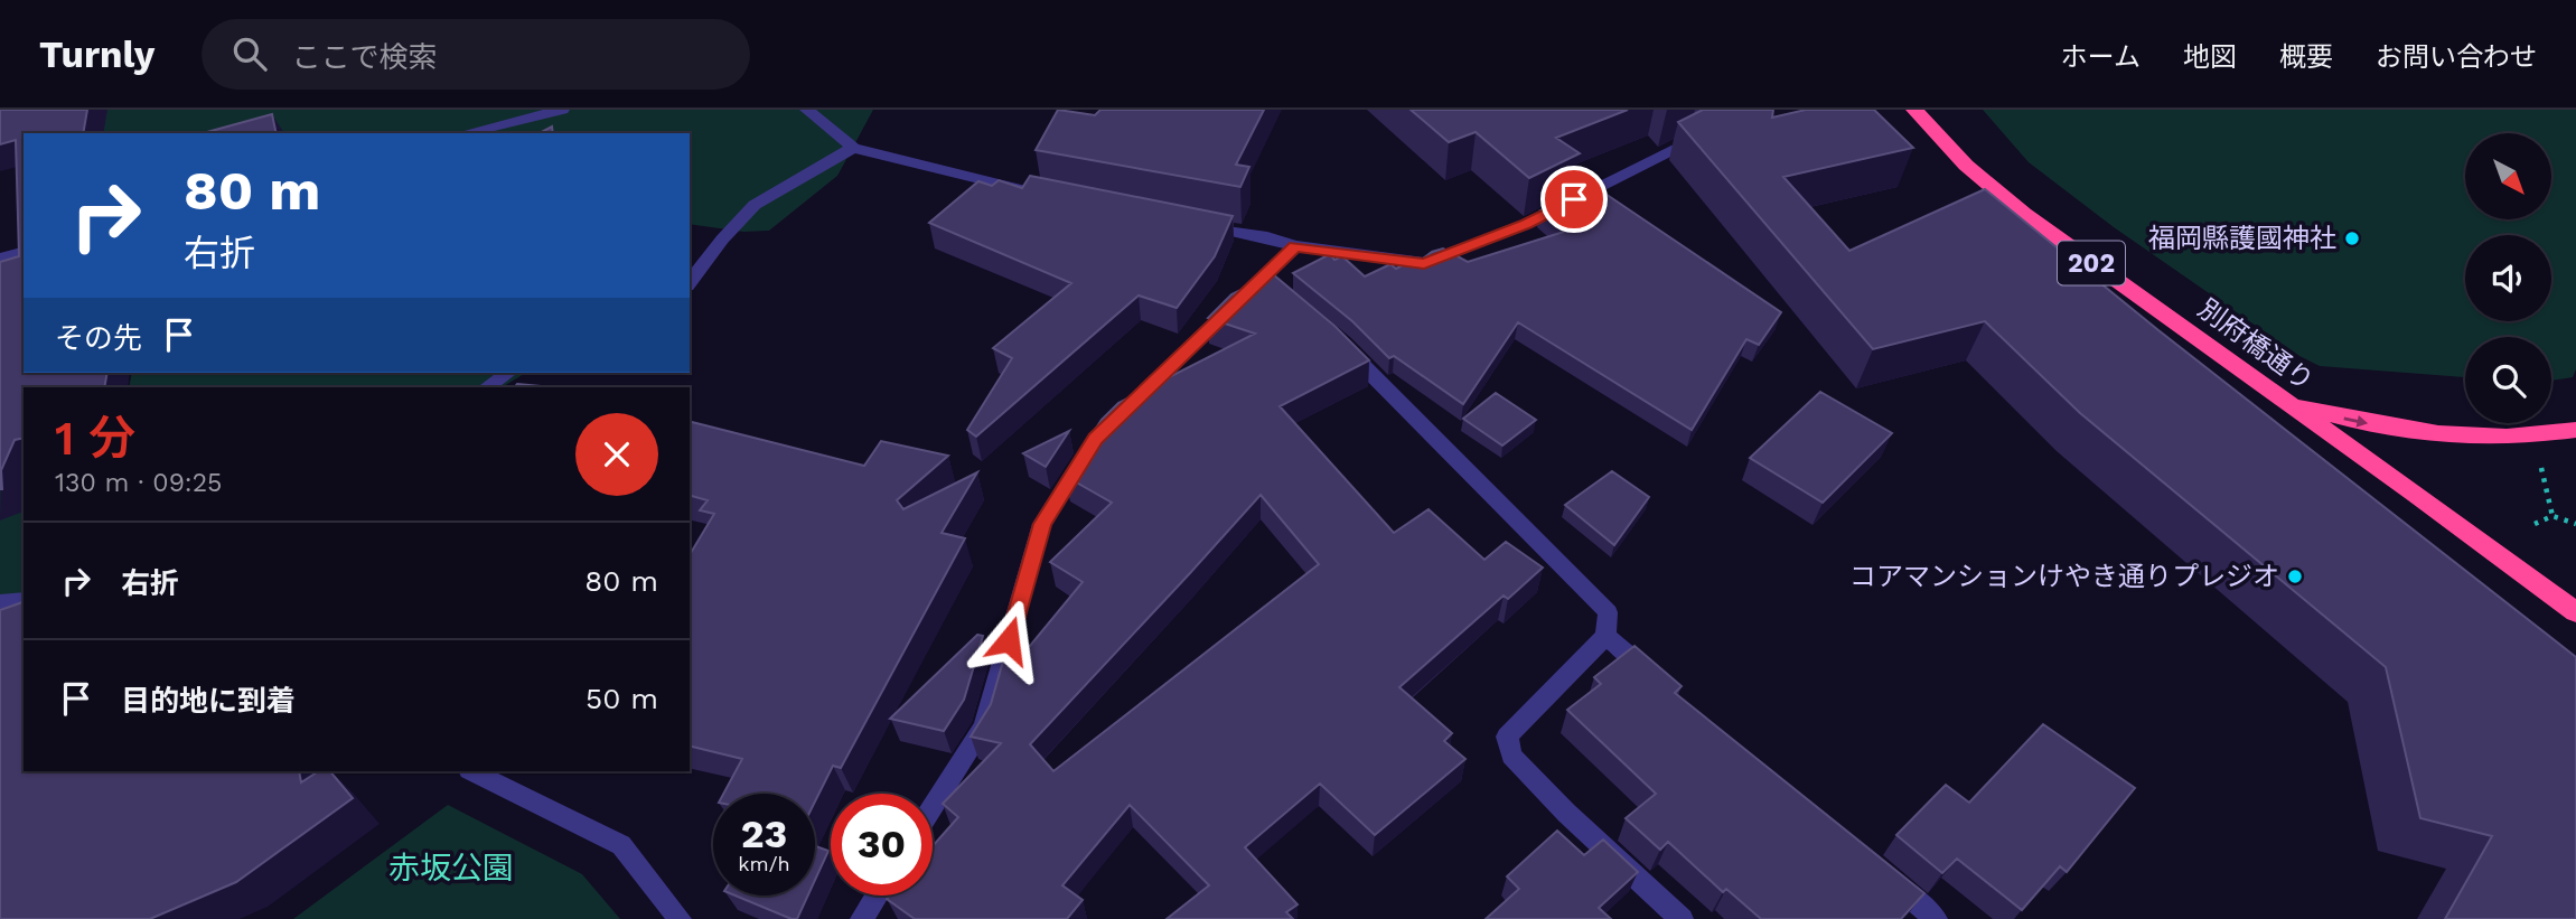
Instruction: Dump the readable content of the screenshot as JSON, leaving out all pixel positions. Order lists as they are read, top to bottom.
{
  "streets": {
    "highway": ["202", "別府橋通り"]
  },
  "parks": ["赤坂公園"],
  "places": ["福岡縣護國神社", "コアマンションけやき通りプレジオ"],
  "north": "bottom right",
  "page": {
    "header": "Turnly",
    "search": "ここで検索",
    "nav": [
      "ホーム",
      "地図",
      "概要",
      "お問い合わせ"
    ],
    "turn": ["80 m", "右折"],
    "then": "その先",
    "heading": ["1 分", "130 m · 09:25"],
    "list": [
      {
        "name": "右折",
        "value": "80 m"
      },
      {
        "name": "目的地に到着",
        "value": "50 m"
      }
    ],
    "speed": "23 km/h",
    "limit": "30"
  }
}
